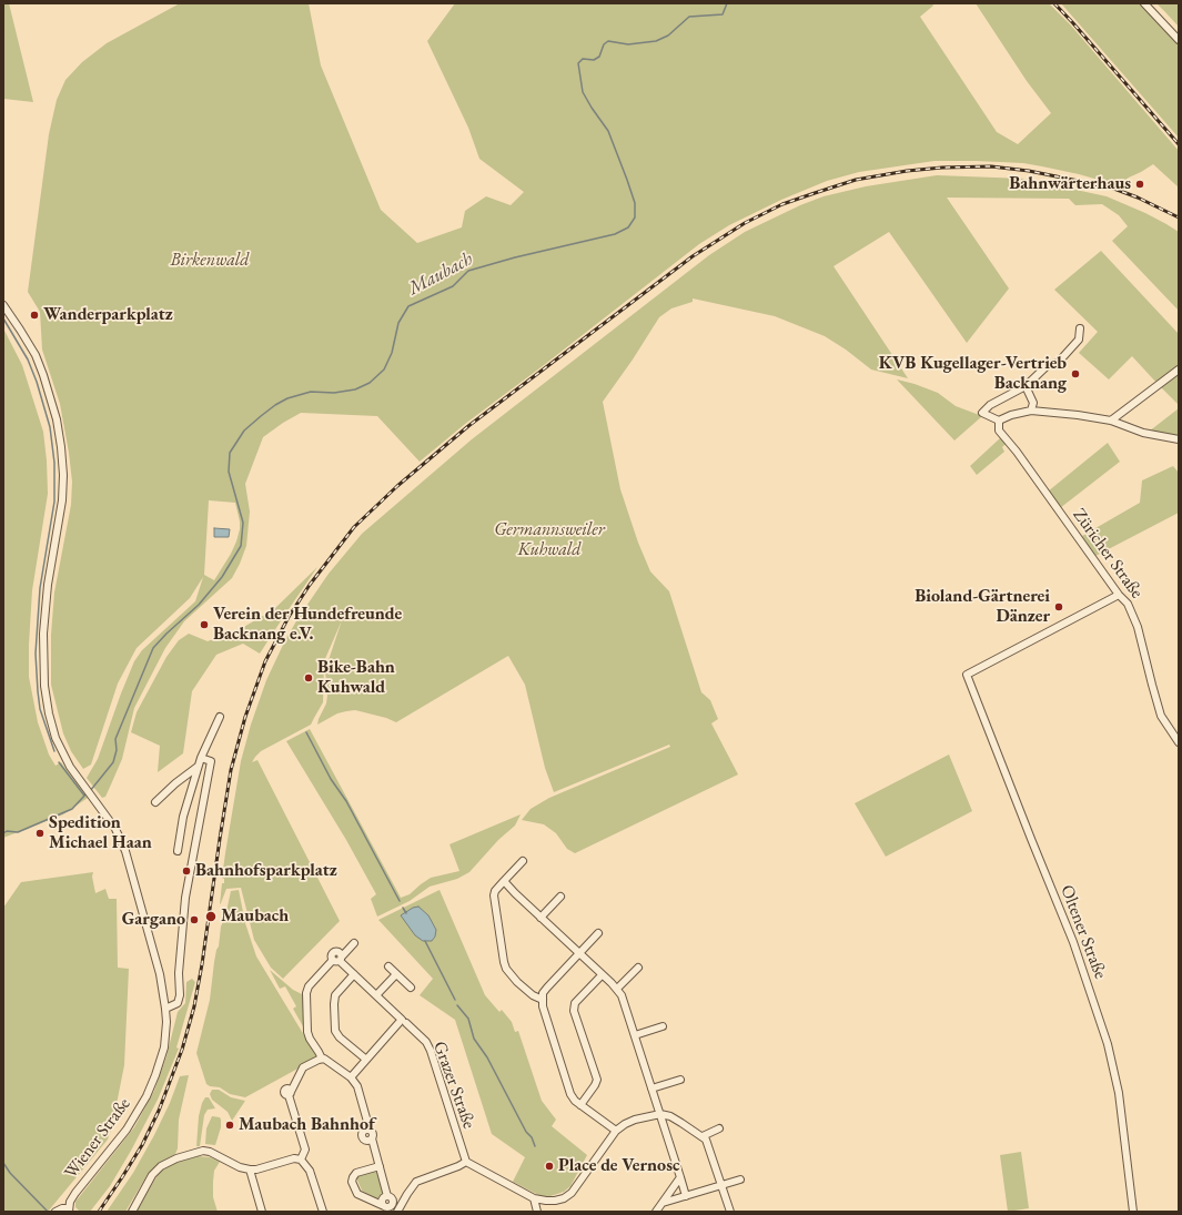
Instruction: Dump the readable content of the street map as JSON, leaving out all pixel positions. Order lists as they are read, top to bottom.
{
  "streets": {
    "street": [
      "Züricher Straße",
      "Oltener Straße",
      "Grazer Straße",
      "Wiener Straße"
    ]
  },
  "crossings": [
    ["Züricher Straße", "Oltener Straße"]
  ],
  "water": ["Maubach"],
  "parks": ["Birkenwald", "Germannsweiler Kuhwald"],
  "places": [
    "Bahnwärterhaus",
    "Wanderparkplatz",
    "KVB Kugellager-Vertrieb Backnang",
    "Bioland-Gärtnerei Dänzer",
    "Verein der Hundefreunde Backnang e.V.",
    "Bike-Bahn Kuhwald",
    "Spedition Michael Haan",
    "Bahnhofsparkplatz",
    "Maubach",
    "Gargano",
    "Maubach Bahnhof",
    "Place de Vernosc"
  ]
}
